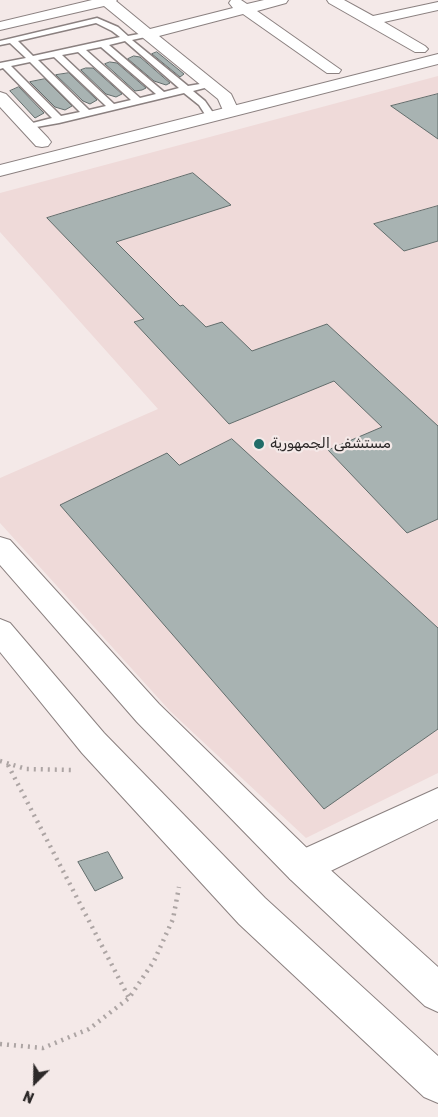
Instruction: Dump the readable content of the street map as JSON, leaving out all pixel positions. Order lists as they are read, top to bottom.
{
  "places": ["مستشفى الجمهورية"],
  "north": "bottom left"
}
